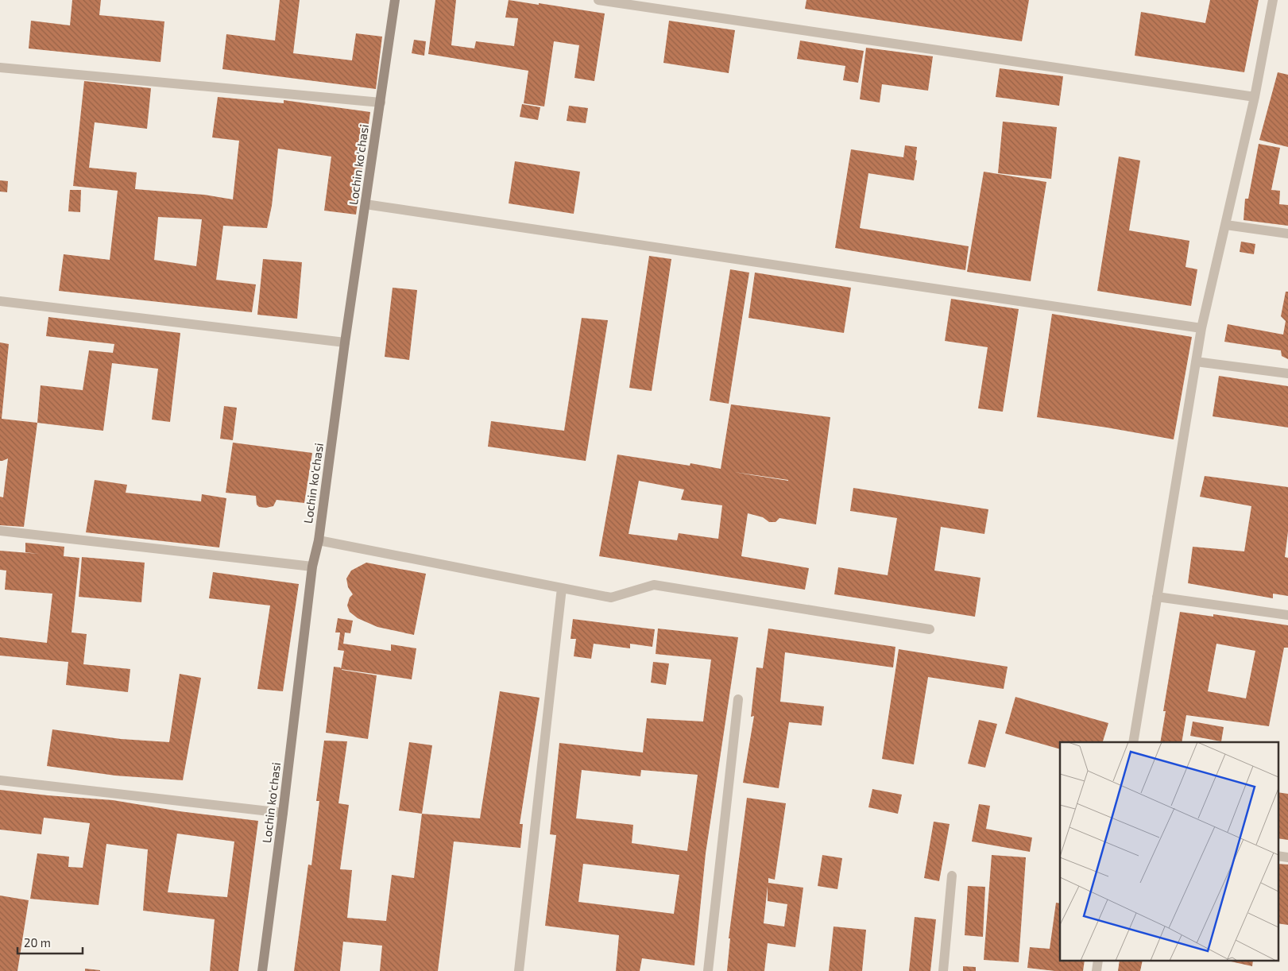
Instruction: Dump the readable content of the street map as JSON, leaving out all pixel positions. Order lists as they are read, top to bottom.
{
  "streets": {
    "street": ["Lochin ko'chasi"]
  },
  "scale_bar": "20 m"
}
